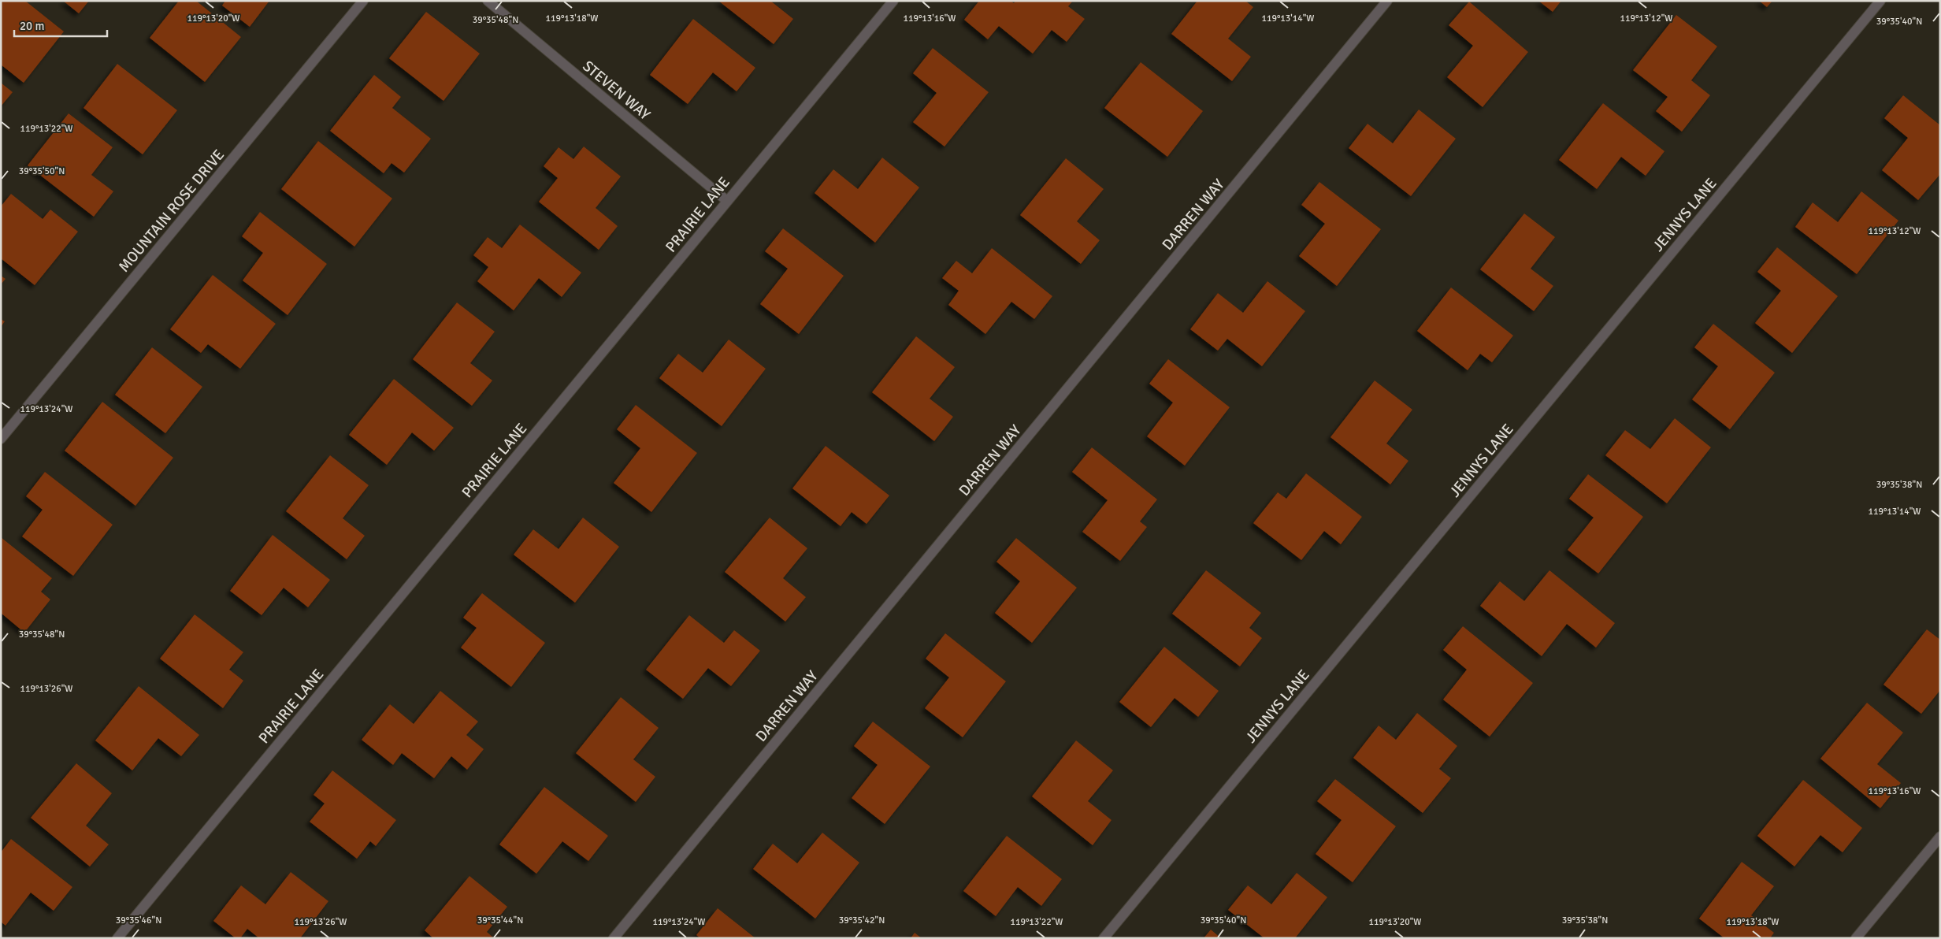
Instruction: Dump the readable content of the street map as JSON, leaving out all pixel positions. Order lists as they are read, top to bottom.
{
  "streets": {
    "street": [
      "STEVEN WAY",
      "MOUNTAIN ROSE DRIVE",
      "PRAIRIE LANE",
      "DARREN WAY",
      "JENNYS LANE"
    ]
  },
  "crossings": [
    ["STEVEN WAY", "PRAIRIE LANE"]
  ],
  "scale_bar": "20 m",
  "coordinates": [
    "119°13'20\"W",
    "119°13'18\"W",
    "119°13'16\"W",
    "119°13'14\"W",
    "119°13'12\"W",
    "39°35'48\"N",
    "39°35'40\"N",
    "119°13'22\"W",
    "39°35'50\"N",
    "119°13'24\"W",
    "39°35'38\"N",
    "119°13'26\"W",
    "39°35'46\"N",
    "39°35'44\"N",
    "39°35'42\"N"
  ]
}
